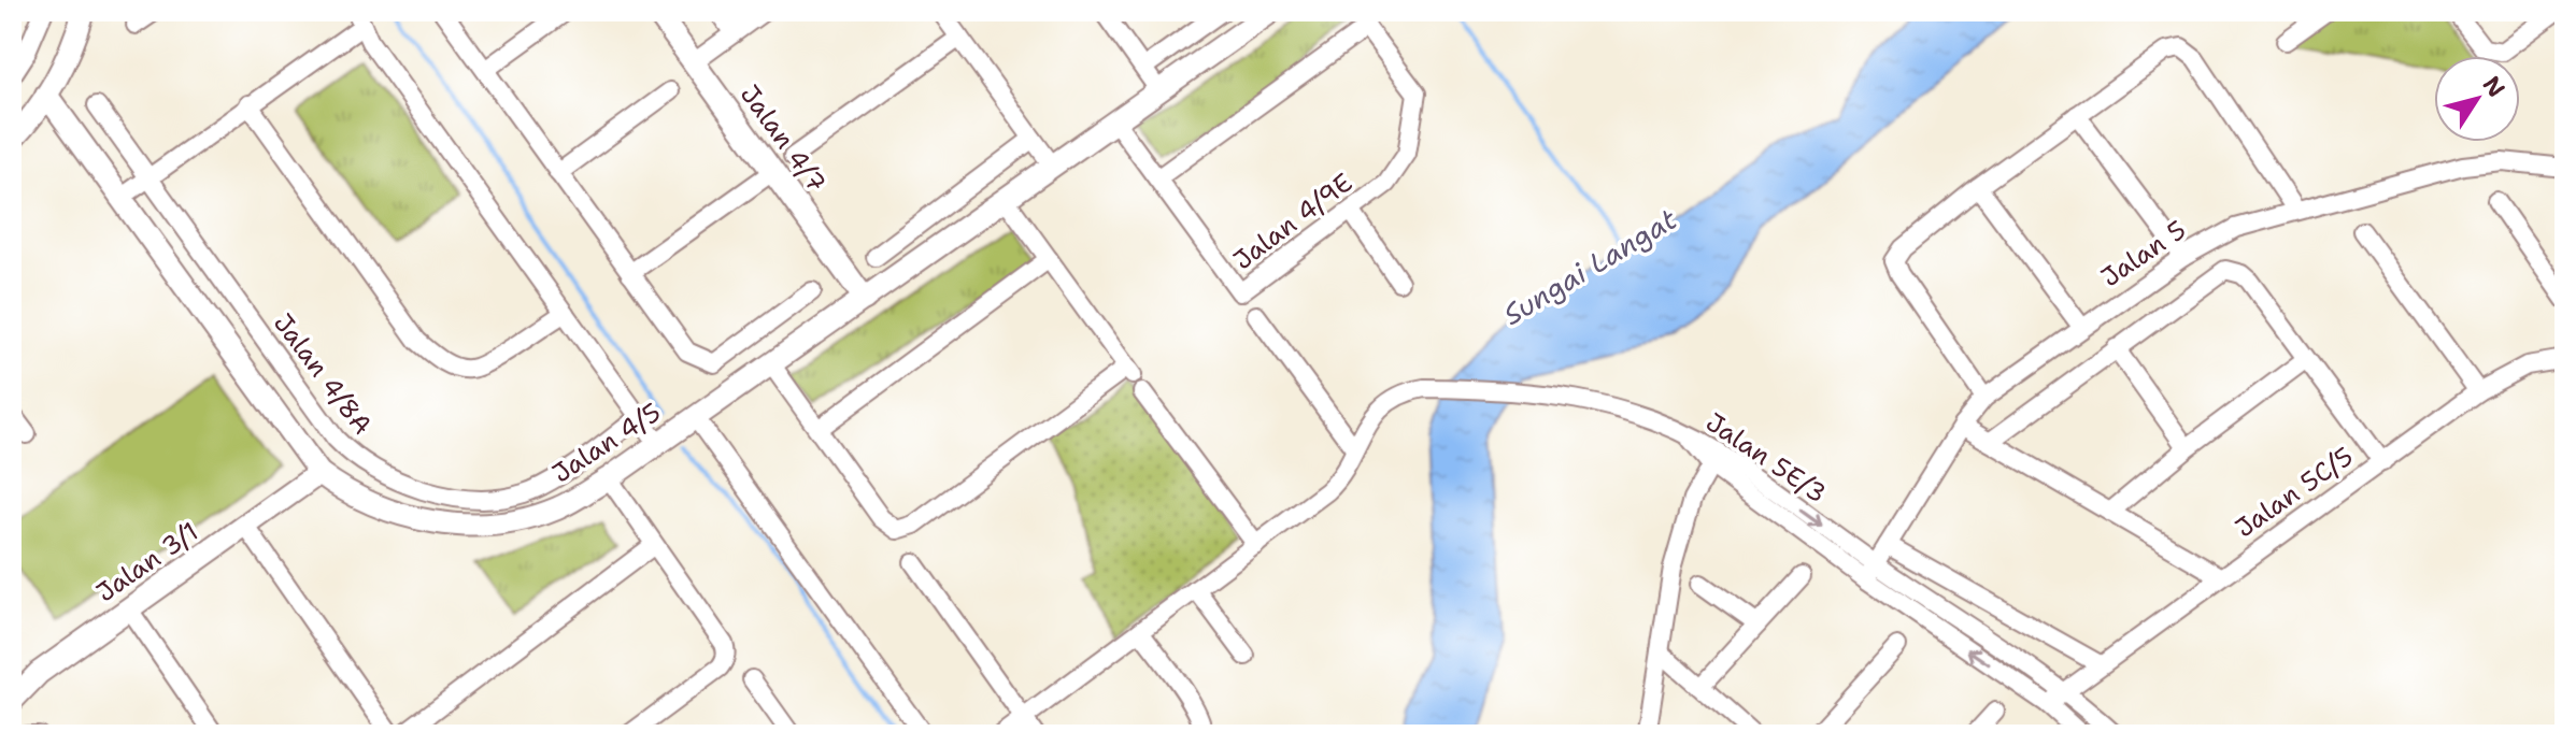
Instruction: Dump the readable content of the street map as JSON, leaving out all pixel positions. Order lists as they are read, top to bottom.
{
  "streets": {
    "street": [
      "Jalan 4/7",
      "Jalan 4/9E",
      "Jalan 5",
      "Jalan 4/8A",
      "Jalan 4/5",
      "Jalan 5E/3",
      "Jalan 5C/5",
      "Jalan 3/1"
    ]
  },
  "crossings": [
    ["Jalan 4/7", "Jalan 4/5"],
    ["Jalan 4/9E", "Jalan 4/5"],
    ["Jalan 5", "Jalan 5E/3"],
    ["Jalan 4/5", "Jalan 3/1"],
    ["Jalan 5E/3", "Jalan 5C/5"]
  ],
  "water": ["Sungai Langat"],
  "north": "top right"
}
